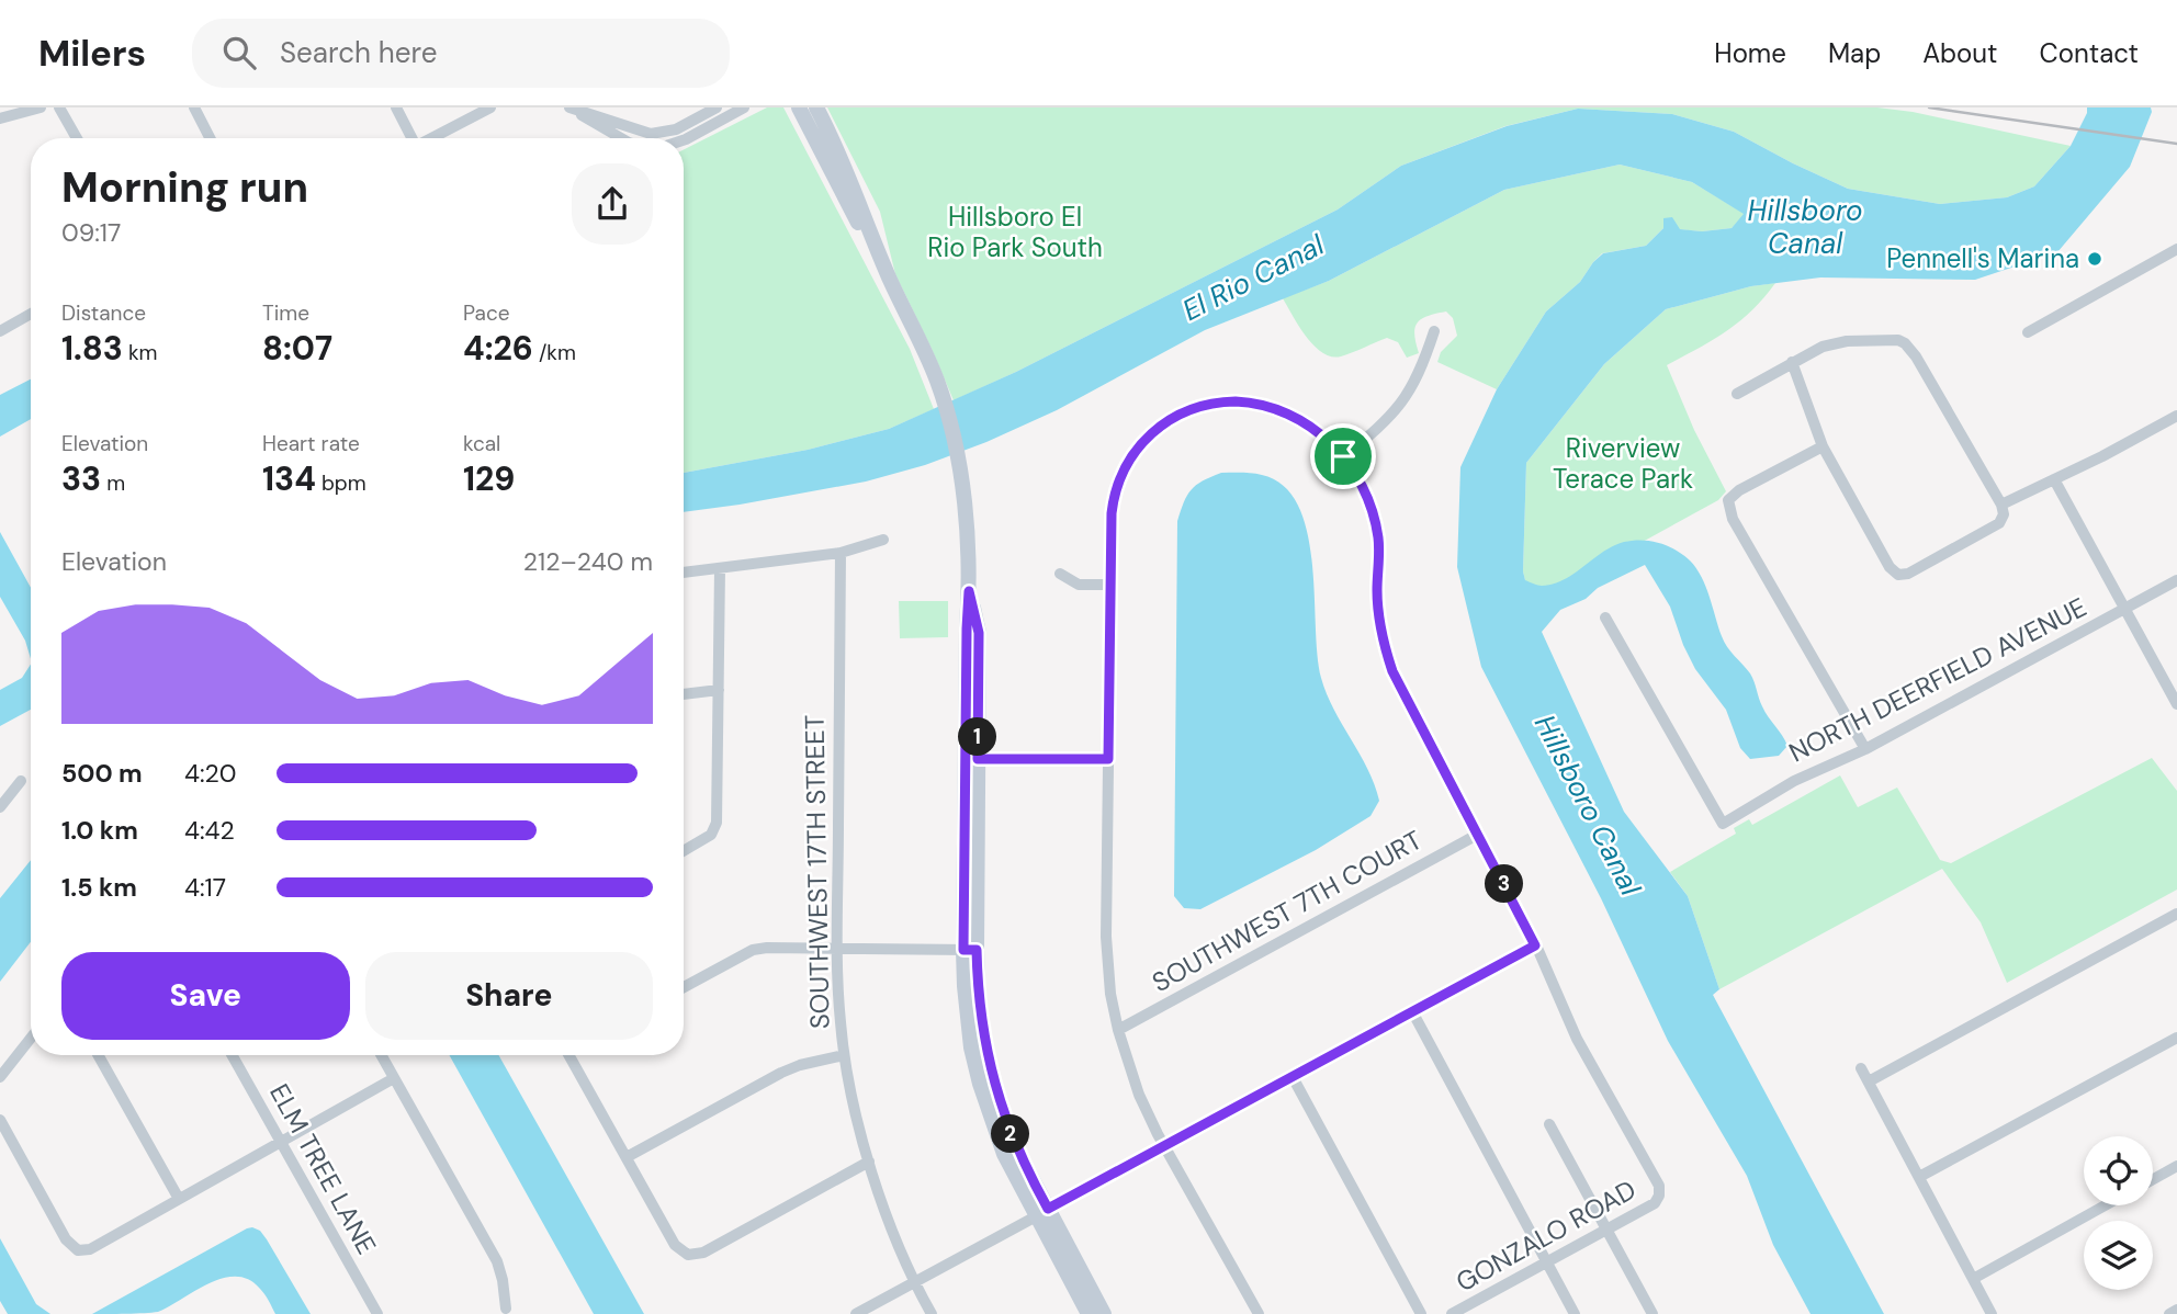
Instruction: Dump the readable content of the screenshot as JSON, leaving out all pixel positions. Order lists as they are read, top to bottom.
{
  "streets": {
    "street": [
      "NORTH DEERFIELD AVENUE",
      "SOUTHWEST 17TH STREET",
      "SOUTHWEST 7TH COURT",
      "ELM TREE LANE",
      "GONZALO ROAD"
    ]
  },
  "water": ["Hillsboro Canal", "El Rio Canal"],
  "parks": ["Hillsboro El Rio Park South", "Riverview Terace Park"],
  "places": ["Pennell's Marina"],
  "page": {
    "header": "Milers",
    "search": "Search here",
    "nav": [
      "Home",
      "Map",
      "About",
      "Contact"
    ],
    "heading": ["Morning run", "09:17"],
    "stats": [
      ["Distance", "1.83 km"],
      ["Time", "8:07"],
      ["Pace", "4:26 /km"],
      ["Elevation", "33 m"],
      ["Heart rate", "134 bpm"],
      ["kcal", "129"]
    ],
    "chart": ["Elevation", "212–240 m"],
    "pins": ["1", "3", "2"],
    "list": [
      {
        "name": "500 m",
        "note": "4:20"
      },
      {
        "name": "1.0 km",
        "note": "4:42"
      },
      {
        "name": "1.5 km",
        "note": "4:17"
      }
    ],
    "buttons": ["Save", "Share"]
  }
}
